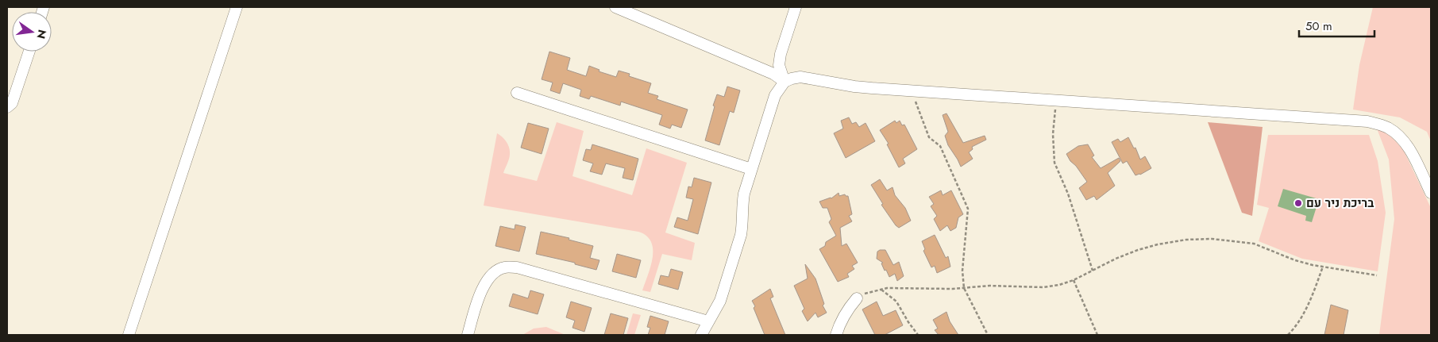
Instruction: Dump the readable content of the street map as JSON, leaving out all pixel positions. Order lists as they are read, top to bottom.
{
  "places": ["בריכת ניר עם"],
  "scale_bar": "50 m",
  "north": "right"
}
